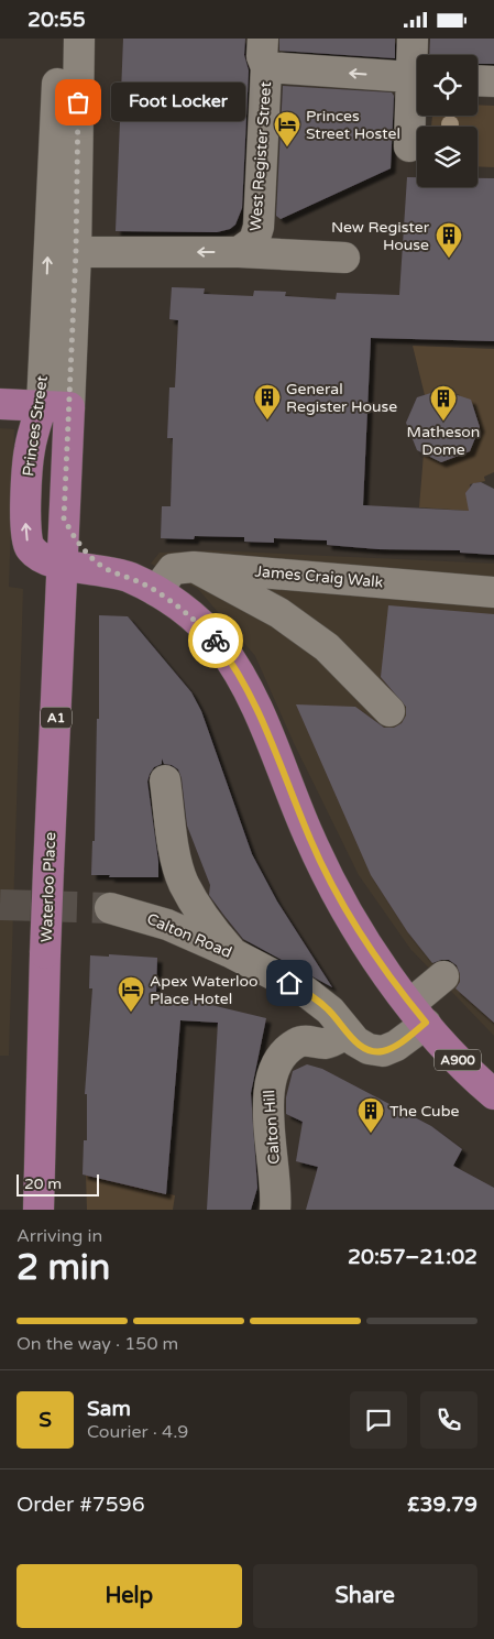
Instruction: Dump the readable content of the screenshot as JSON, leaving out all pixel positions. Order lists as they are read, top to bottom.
{
  "streets": {
    "main road": [
      "Princes Street",
      "A1",
      "Waterloo Place",
      "A900"
    ],
    "street": [
      "West Register Street",
      "James Craig Walk",
      "Calton Road",
      "Calton Hill"
    ]
  },
  "crossings": [
    ["Princes Street", "Waterloo Place"],
    ["Princes Street", "A900"],
    ["James Craig Walk", "A900"],
    ["Waterloo Place", "A900"],
    ["Calton Road", "A900"],
    ["Calton Road", "Calton Hill"]
  ],
  "places": {
    "other": ["Foot Locker"],
    "hotel": ["Princes Street Hostel", "Apex Waterloo Place Hotel"],
    "building": [
      "New Register House",
      "General Register House",
      "Matheson Dome",
      "The Cube"
    ]
  },
  "scale_bar": "20 m",
  "page": {
    "status": "20:55",
    "bubble": "Foot Locker",
    "scale": "20 m",
    "heading": ["2 min", "Arriving in", "20:57–21:02"],
    "panel": [
      "Sam",
      "Courier · 4.9",
      "Order #7596",
      "£39.79"
    ],
    "bar": "On the way · 150 m",
    "round": "S",
    "buttons": ["Help", "Share"]
  }
}
